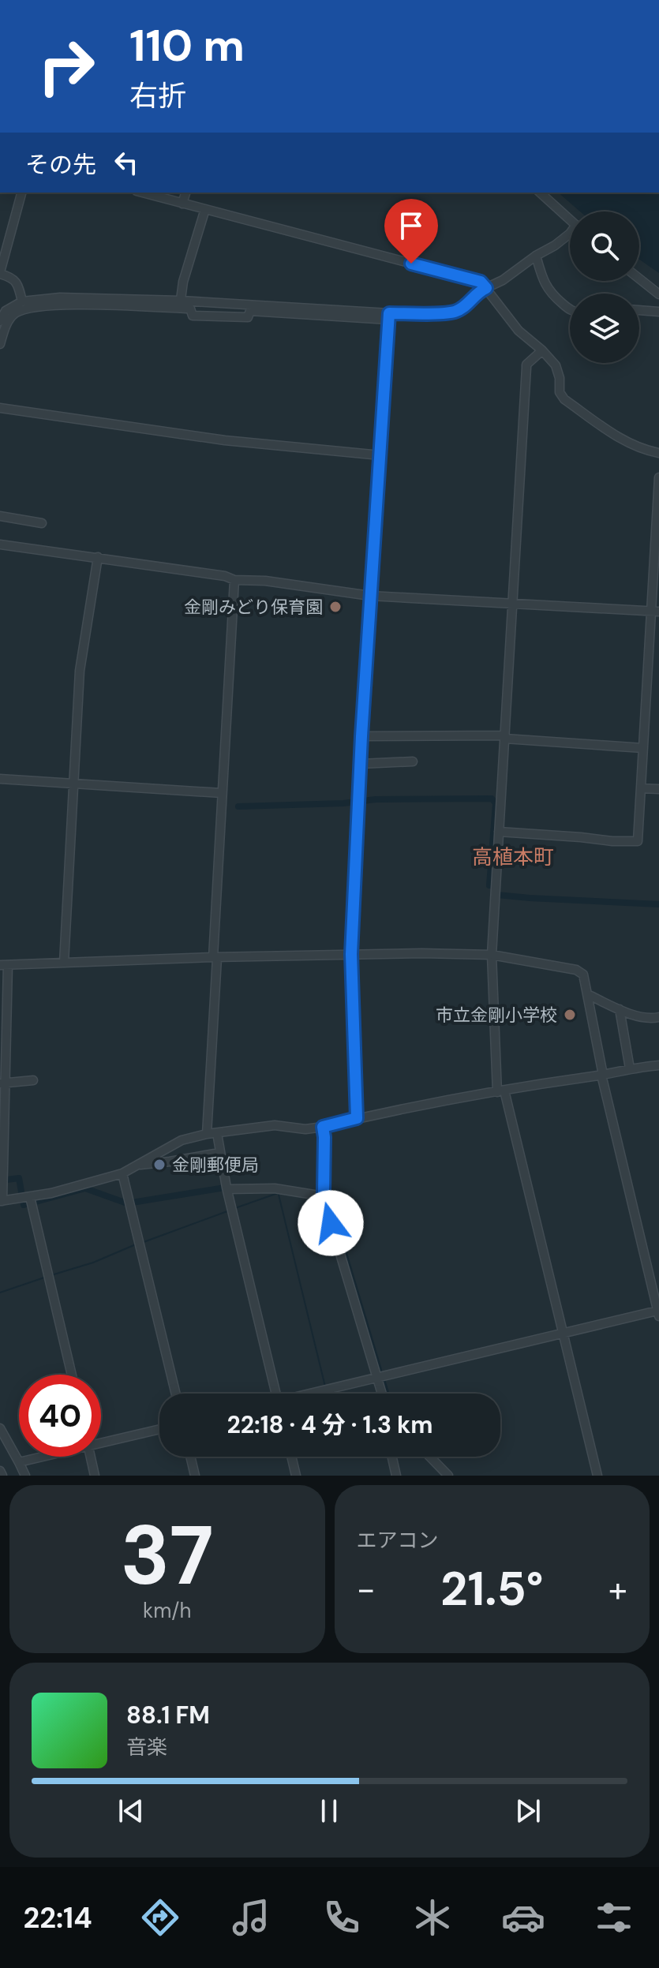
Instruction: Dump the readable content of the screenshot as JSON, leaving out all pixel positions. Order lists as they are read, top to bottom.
{
  "districts": ["高植本町"],
  "places": ["金剛みどり保育園", "市立金剛小学校", "金剛郵便局"],
  "page": {
    "turn": ["110 m", "右折"],
    "then": "その先",
    "limit": "40",
    "trip": "22:18 · 4 分 · 1.3 km",
    "tile": [
      ["37", "km/h"],
      "エアコン"
    ],
    "heat": ["−", "21.5°", "+"],
    "song": ["88.1 FM", "音楽"],
    "tabs": "22:14"
  }
}
